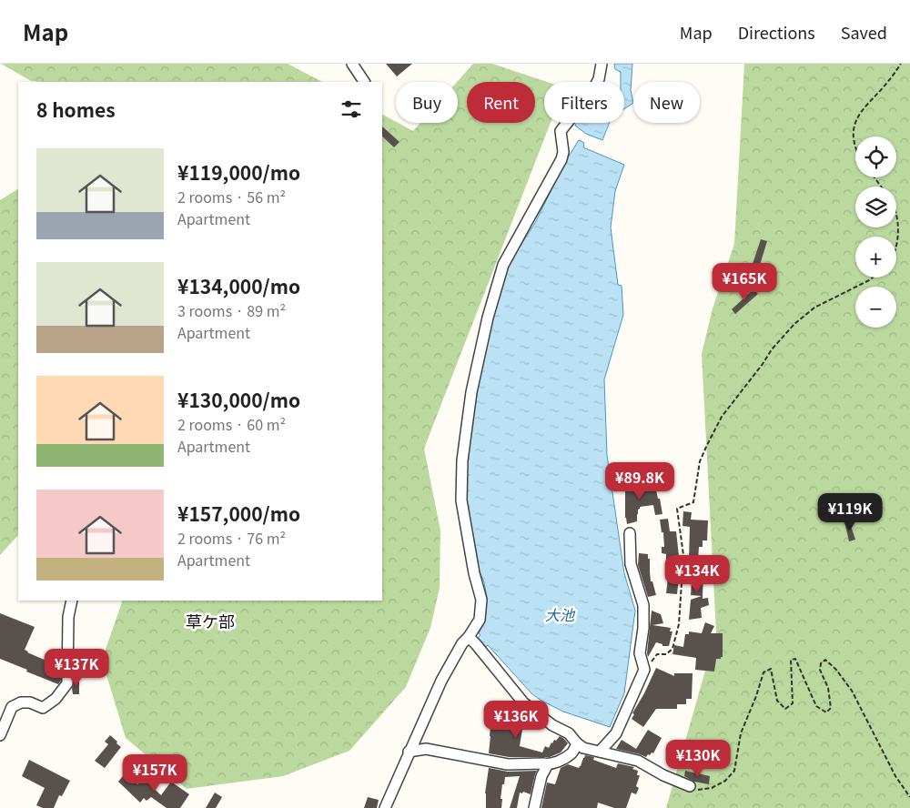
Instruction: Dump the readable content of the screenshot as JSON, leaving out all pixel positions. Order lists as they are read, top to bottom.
{
  "districts": ["草ケ部"],
  "water": ["大池"],
  "page": {
    "header": "Map",
    "nav": ["Map", "Directions", "Saved"],
    "chip": [
      "Buy",
      "Rent",
      "Filters",
      "New"
    ],
    "heading": "8 homes",
    "map_buttons": ["+", "−"],
    "list": [
      {
        "name": "¥119,000/mo",
        "note": "2 rooms · 56 m² · Apartment"
      },
      {
        "name": "¥134,000/mo",
        "note": "3 rooms · 89 m² · Apartment"
      },
      {
        "name": "¥130,000/mo",
        "note": "2 rooms · 60 m² · Apartment"
      },
      {
        "name": "¥157,000/mo",
        "note": "2 rooms · 76 m² · Apartment"
      }
    ],
    "price": [
      "¥165K",
      "¥89.8K",
      "¥119K",
      "¥134K",
      "¥137K",
      "¥136K",
      "¥130K",
      "¥157K"
    ]
  }
}
